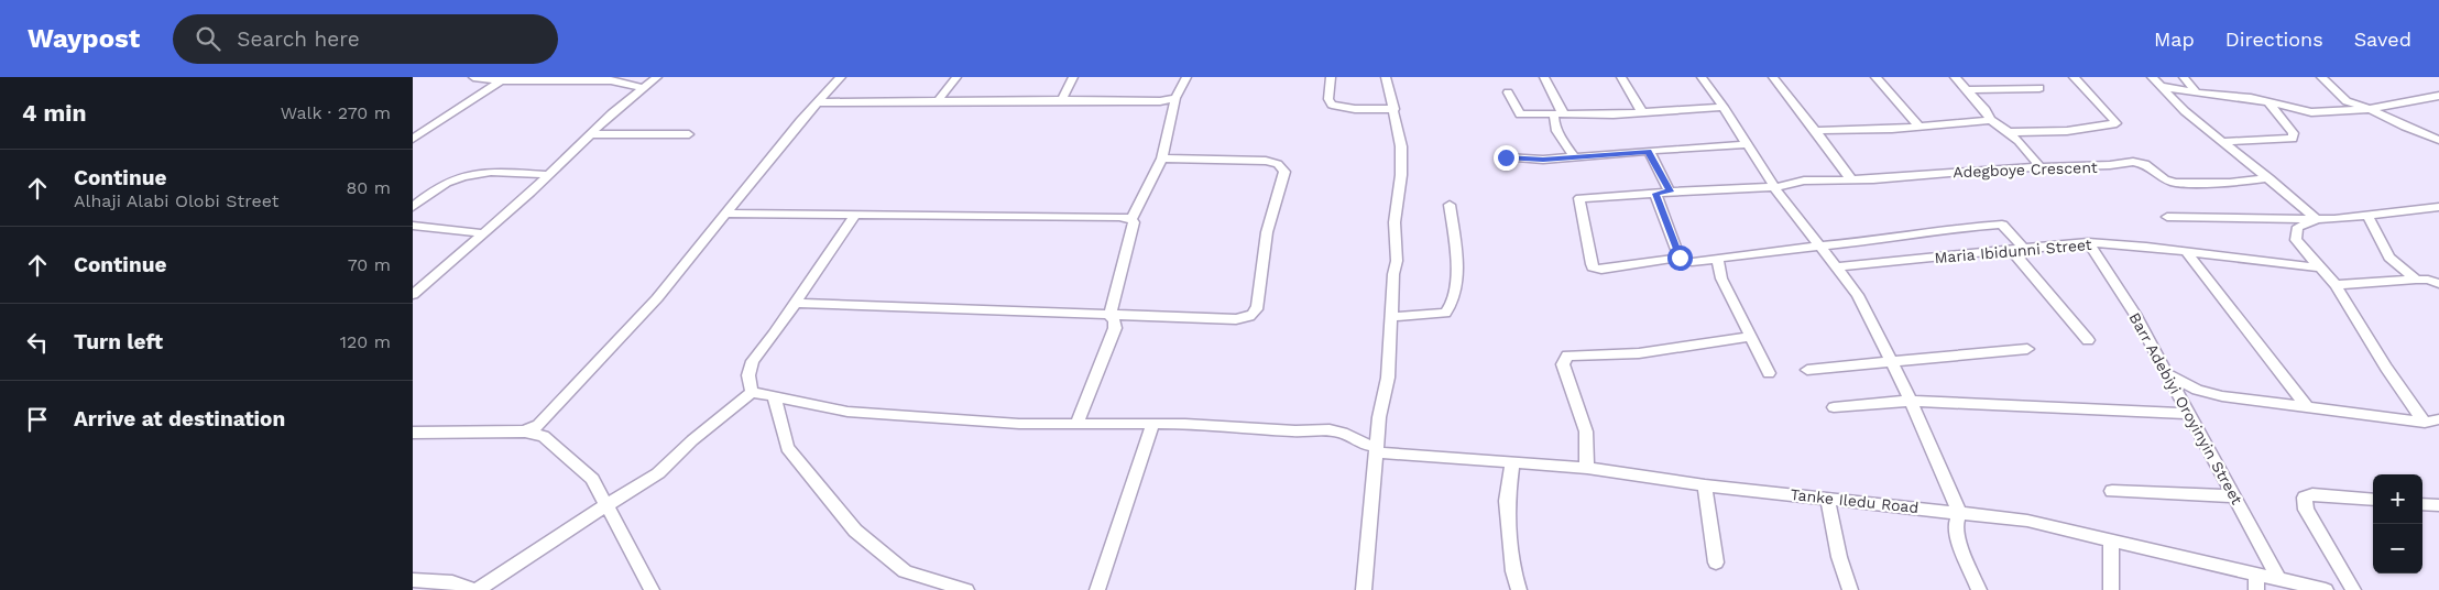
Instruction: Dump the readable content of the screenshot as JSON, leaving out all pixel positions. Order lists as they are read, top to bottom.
{
  "streets": {
    "street": [
      "Adegboye Crescent",
      "Maria Ibidunni Street",
      "Barr Adebiyi Oroyinyin Street",
      "Tanke Iledu Road"
    ]
  },
  "crossings": [
    ["Maria Ibidunni Street", "Barr Adebiyi Oroyinyin Street"],
    ["Barr Adebiyi Oroyinyin Street", "Tanke Iledu Road"]
  ],
  "page": {
    "header": "Waypost",
    "search": "Search here",
    "nav": ["Map", "Directions", "Saved"],
    "heading": ["4 min", "Walk · 270 m"],
    "list": [
      ["Continue", "Alhaji Alabi Olobi Street", "80 m"],
      ["Continue", "70 m"],
      ["Turn left", "120 m"],
      "Arrive at destination"
    ],
    "map_buttons": ["+", "−"]
  }
}
